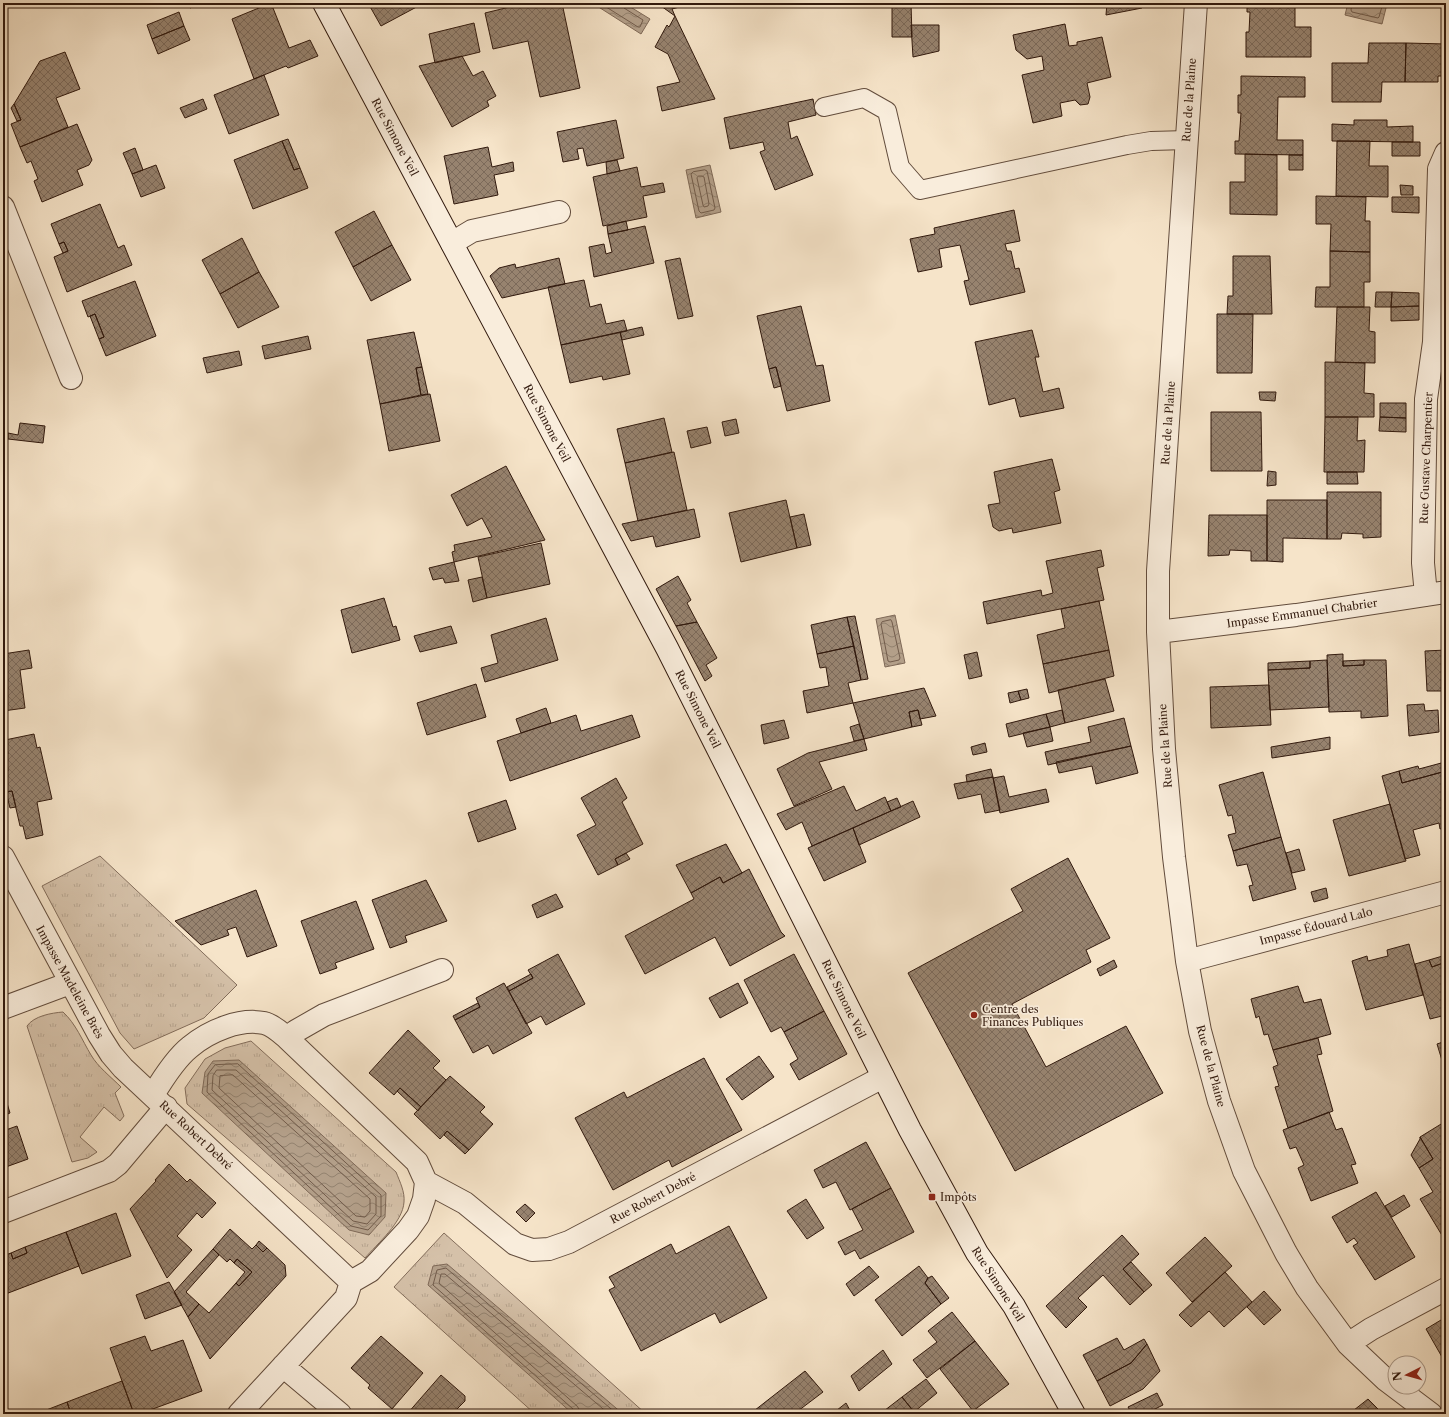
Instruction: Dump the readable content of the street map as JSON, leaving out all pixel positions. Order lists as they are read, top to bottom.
{
  "streets": {
    "street": [
      "Rue de la Plaine",
      "Rue Simone Veil",
      "Rue Gustave Charpentier",
      "Impasse Emmanuel Chabrier",
      "Impasse Édouard Lalo",
      "Impasse Madeleine Brès",
      "Rue Robert Debré"
    ]
  },
  "crossings": [
    ["Rue de la Plaine", "Impasse Emmanuel Chabrier"],
    ["Rue de la Plaine", "Impasse Édouard Lalo"],
    ["Rue Simone Veil", "Rue Robert Debré"],
    ["Rue Gustave Charpentier", "Impasse Emmanuel Chabrier"],
    ["Impasse Madeleine Brès", "Rue Robert Debré"]
  ],
  "places": {
    "other": ["Centre des Finances Publiques"],
    "transit": ["Impôts"]
  },
  "north": "left"
}
